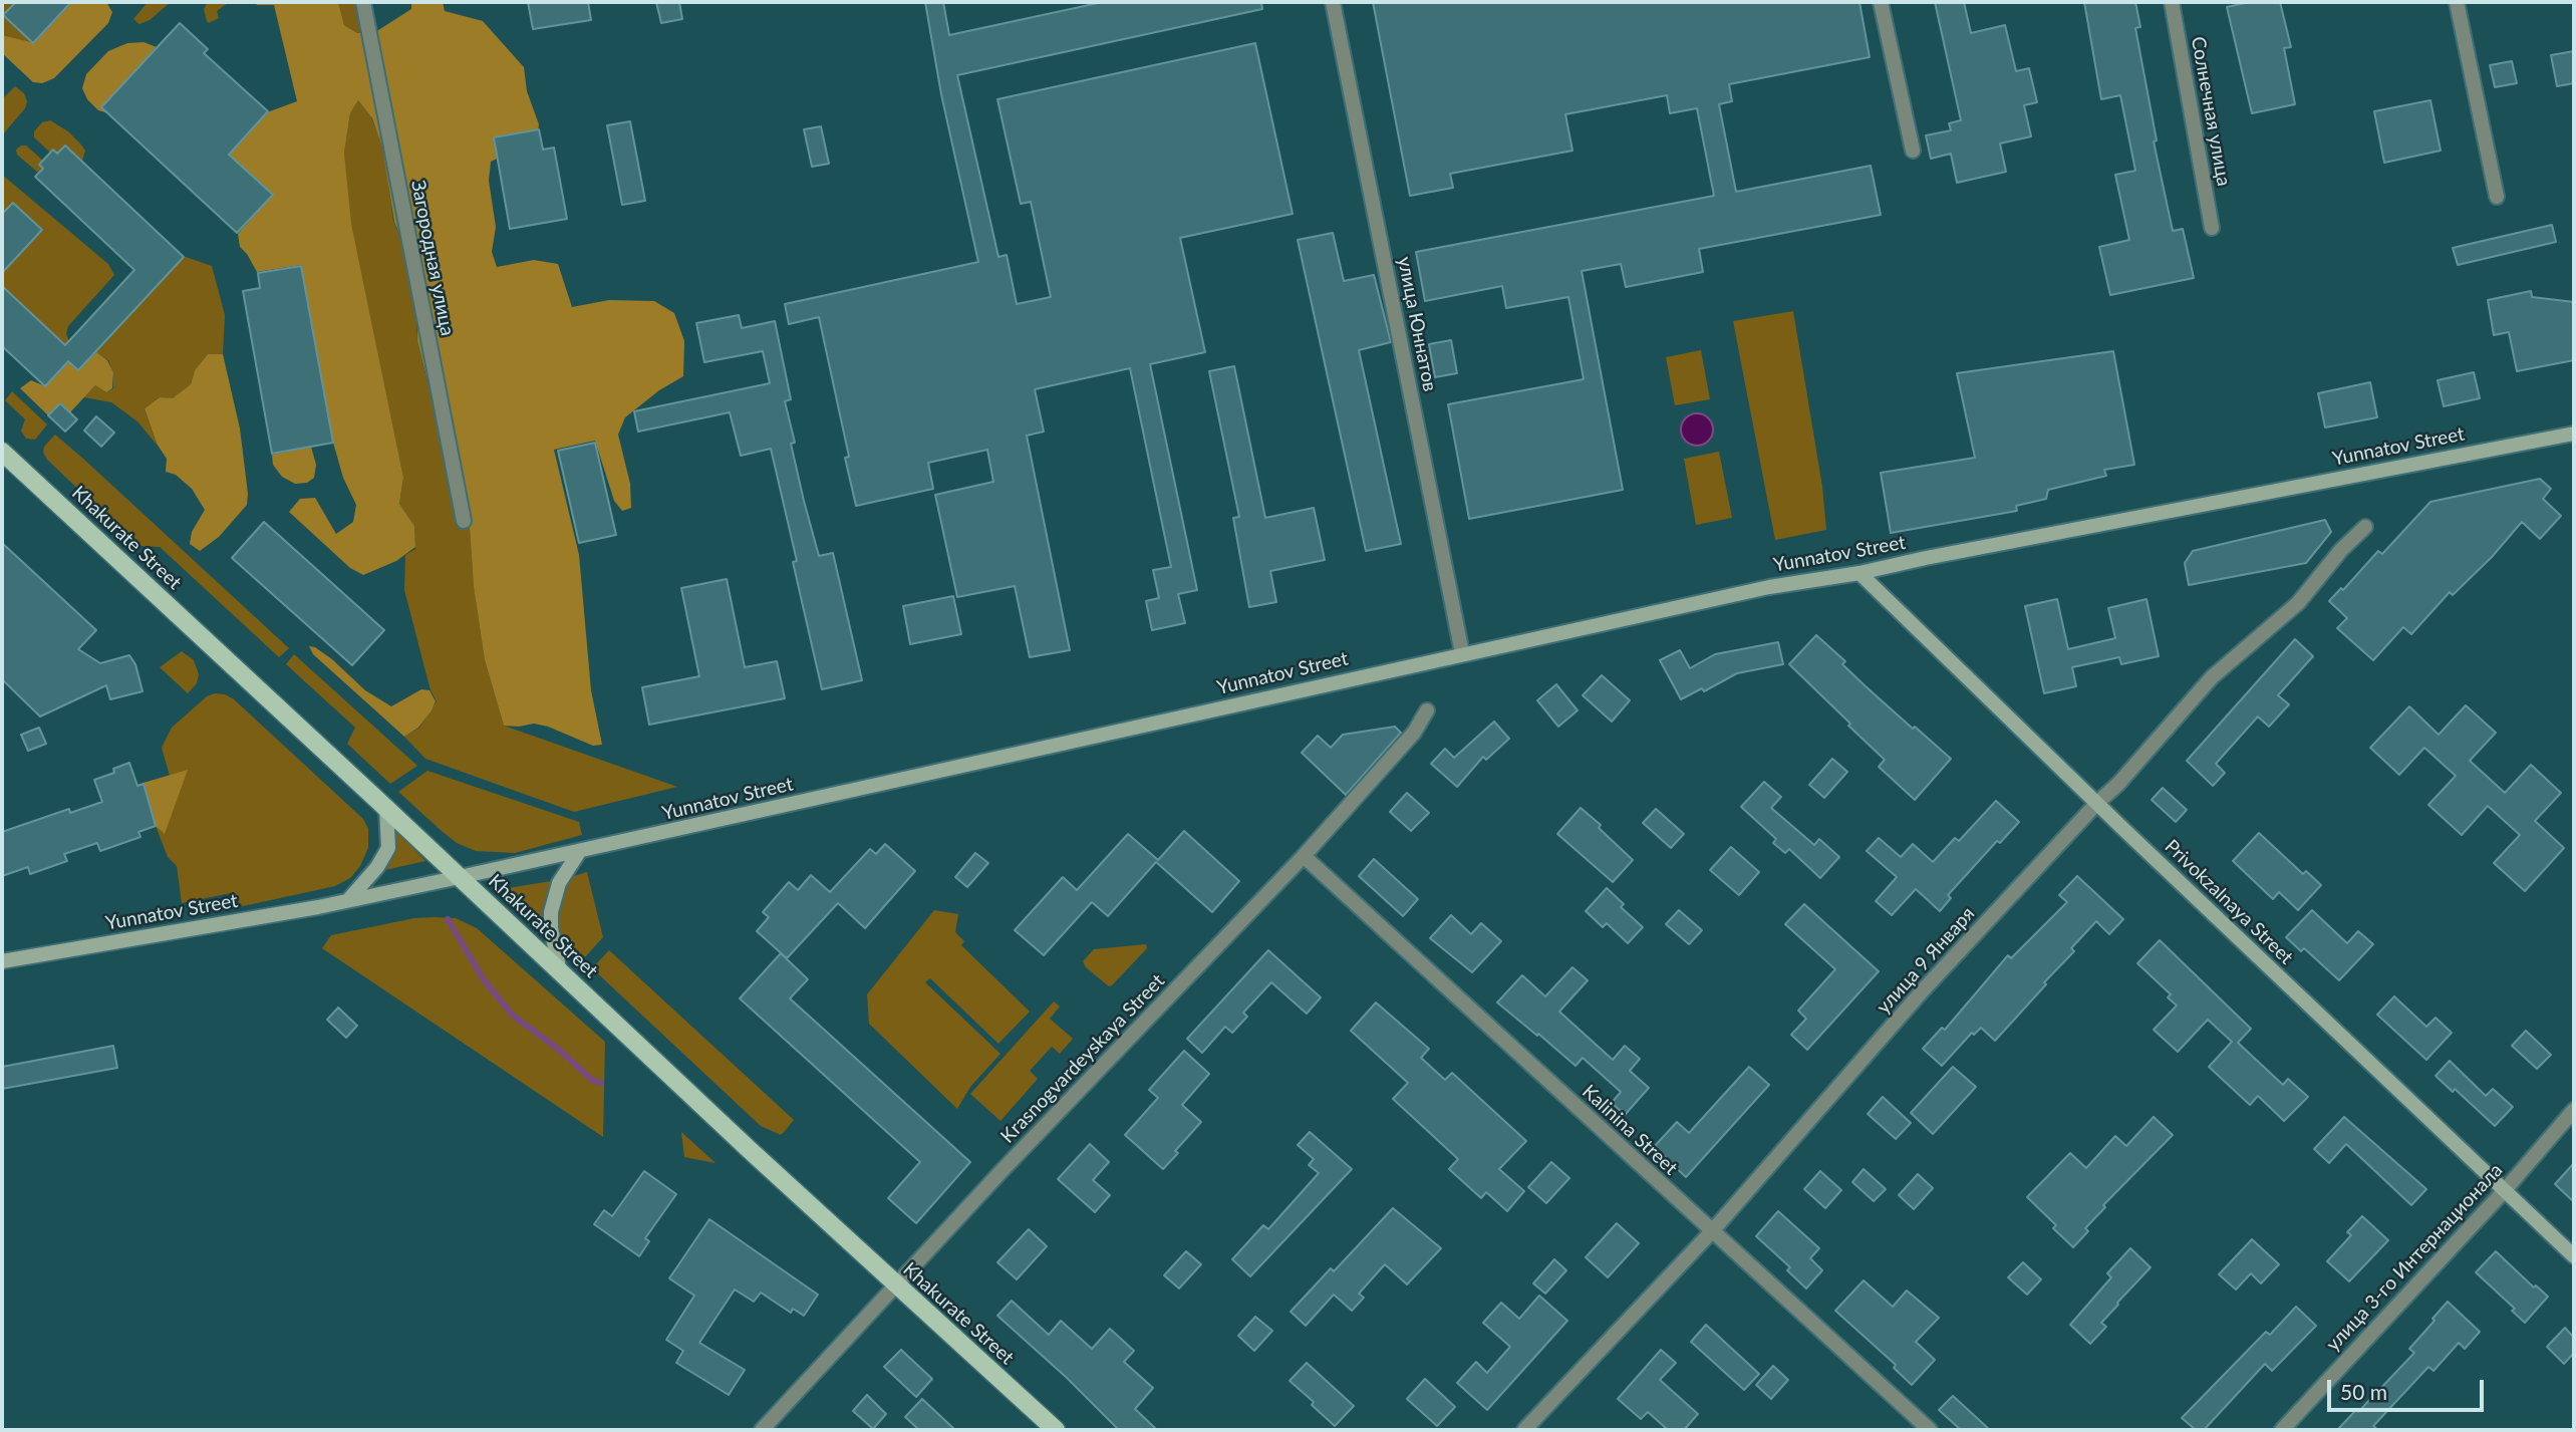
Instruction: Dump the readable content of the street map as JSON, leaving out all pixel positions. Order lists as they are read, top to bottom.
{
  "streets": {
    "main road": ["Yunnatov Street", "Khakurate Street", "Privokzalnaya Street"],
    "street": [
      "Солнечная улица",
      "Загородная улица",
      "улица Юннатов",
      "улица 9 Января",
      "Krasnogvardeyskaya Street",
      "Kalinina Street",
      "улица 3-го Интернационала"
    ]
  },
  "crossings": [
    ["улица Юннатов", "Yunnatov Street"],
    ["Yunnatov Street", "Khakurate Street"],
    ["Yunnatov Street", "Privokzalnaya Street"],
    ["Khakurate Street", "Krasnogvardeyskaya Street"],
    ["Privokzalnaya Street", "улица 9 Января"],
    ["Privokzalnaya Street", "улица 3-го Интернационала"],
    ["улица 9 Января", "Kalinina Street"],
    ["Krasnogvardeyskaya Street", "Kalinina Street"]
  ],
  "scale_bar": "50 m"
}
